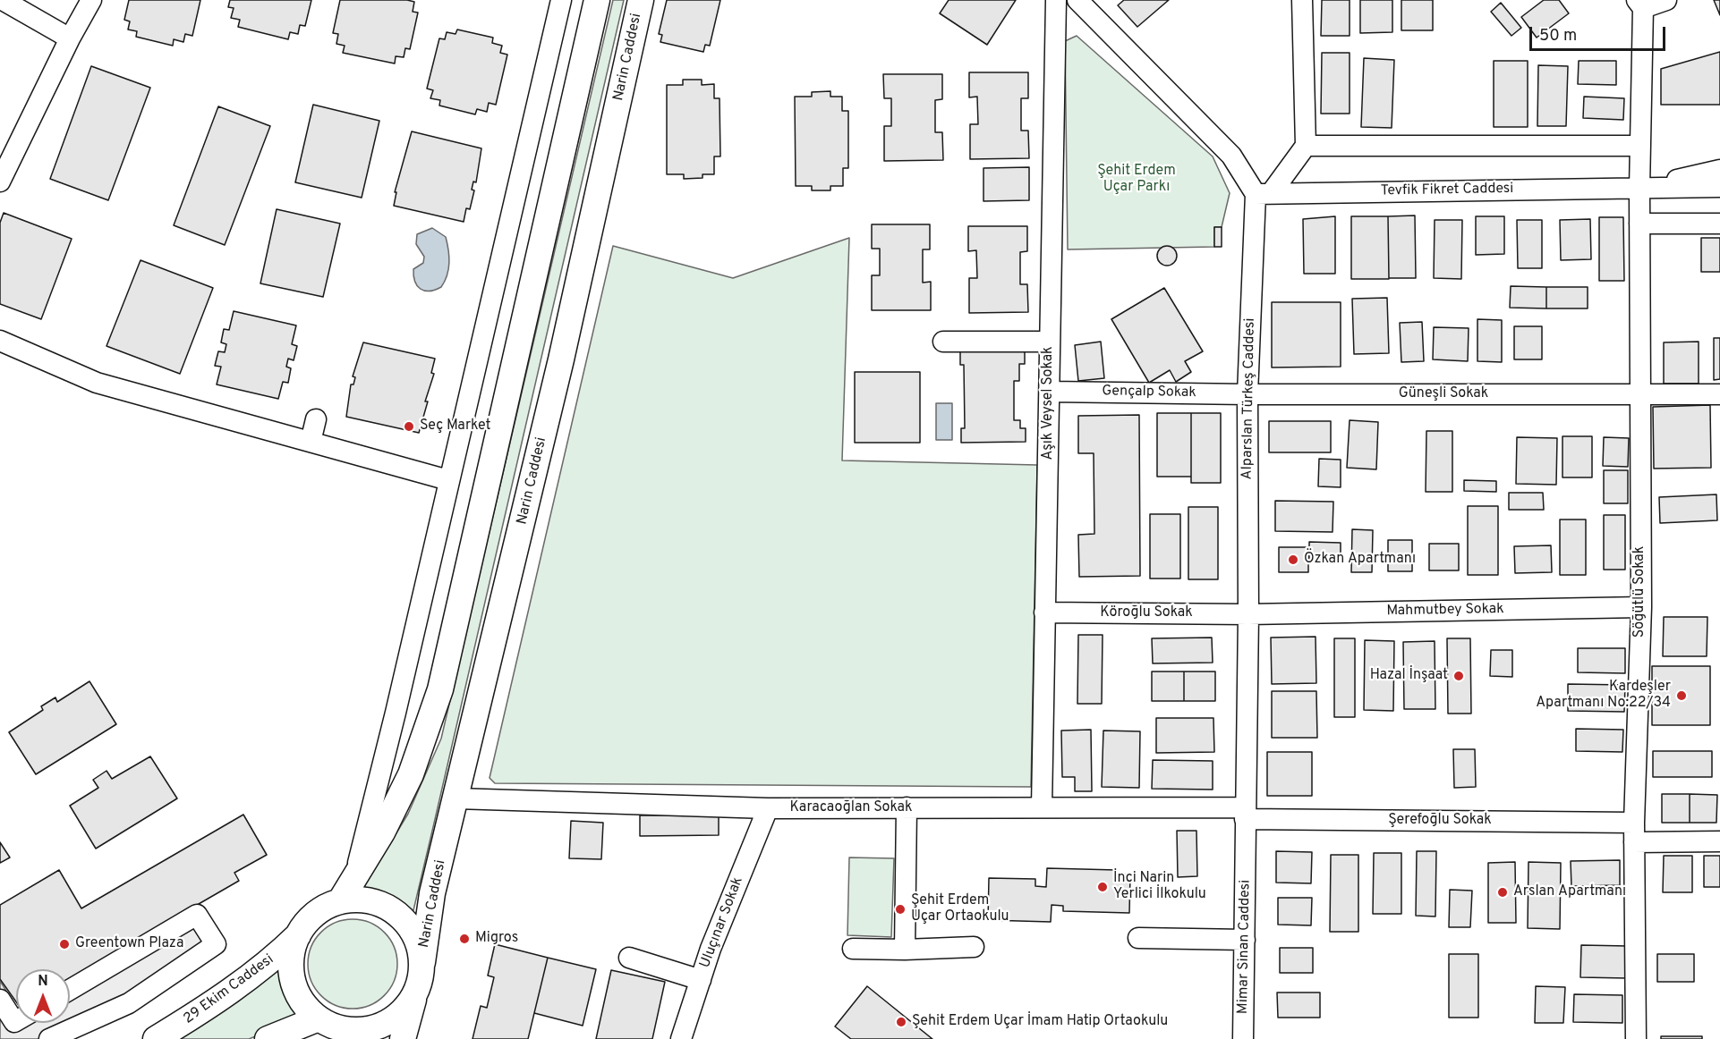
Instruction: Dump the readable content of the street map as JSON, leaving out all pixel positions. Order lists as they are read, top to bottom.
{
  "streets": {
    "main road": ["Narin Caddesi", "29 Ekim Caddesi"],
    "street": [
      "Tevfik Fikret Caddesi",
      "Gençalp Sokak",
      "Güneşli Sokak",
      "Alparslan Türkeş Caddesi",
      "Aşık Veysel Sokak",
      "Söğütlü Sokak",
      "Mahmutbey Sokak",
      "Köroğlu Sokak",
      "Karacaoğlan Sokak",
      "Şerefoğlu Sokak",
      "Uluçınar Sokak",
      "Mimar Sinan Caddesi"
    ]
  },
  "crossings": [
    ["Narin Caddesi", "Karacaoğlan Sokak"],
    ["Narin Caddesi", "29 Ekim Caddesi"],
    ["Tevfik Fikret Caddesi", "Alparslan Türkeş Caddesi"],
    ["Tevfik Fikret Caddesi", "Söğütlü Sokak"],
    ["Gençalp Sokak", "Güneşli Sokak"],
    ["Gençalp Sokak", "Alparslan Türkeş Caddesi"],
    ["Gençalp Sokak", "Aşık Veysel Sokak"],
    ["Güneşli Sokak", "Alparslan Türkeş Caddesi"],
    ["Güneşli Sokak", "Söğütlü Sokak"],
    ["Alparslan Türkeş Caddesi", "Mahmutbey Sokak"],
    ["Alparslan Türkeş Caddesi", "Köroğlu Sokak"],
    ["Alparslan Türkeş Caddesi", "Karacaoğlan Sokak"],
    ["Alparslan Türkeş Caddesi", "Şerefoğlu Sokak"],
    ["Alparslan Türkeş Caddesi", "Mimar Sinan Caddesi"],
    ["Aşık Veysel Sokak", "Köroğlu Sokak"],
    ["Aşık Veysel Sokak", "Karacaoğlan Sokak"],
    ["Söğütlü Sokak", "Mahmutbey Sokak"],
    ["Söğütlü Sokak", "Şerefoğlu Sokak"],
    ["Mahmutbey Sokak", "Köroğlu Sokak"],
    ["Karacaoğlan Sokak", "Şerefoğlu Sokak"],
    ["Karacaoğlan Sokak", "Uluçınar Sokak"]
  ],
  "parks": ["Şehit Erdem Uçar Parkı"],
  "places": [
    "Seç Market",
    "Özkan Apartmanı",
    "Hazal İnşaat",
    "Kardeşler Apartmanı No:22/34",
    "İnci Narin Yerlici İlkokulu",
    "Arslan Apartmanı",
    "Şehit Erdem Uçar Ortaokulu",
    "Migros",
    "Greentown Plaza",
    "Şehit Erdem Uçar İmam Hatip Ortaokulu"
  ],
  "scale_bar": "50 m",
  "north": "top"
}
